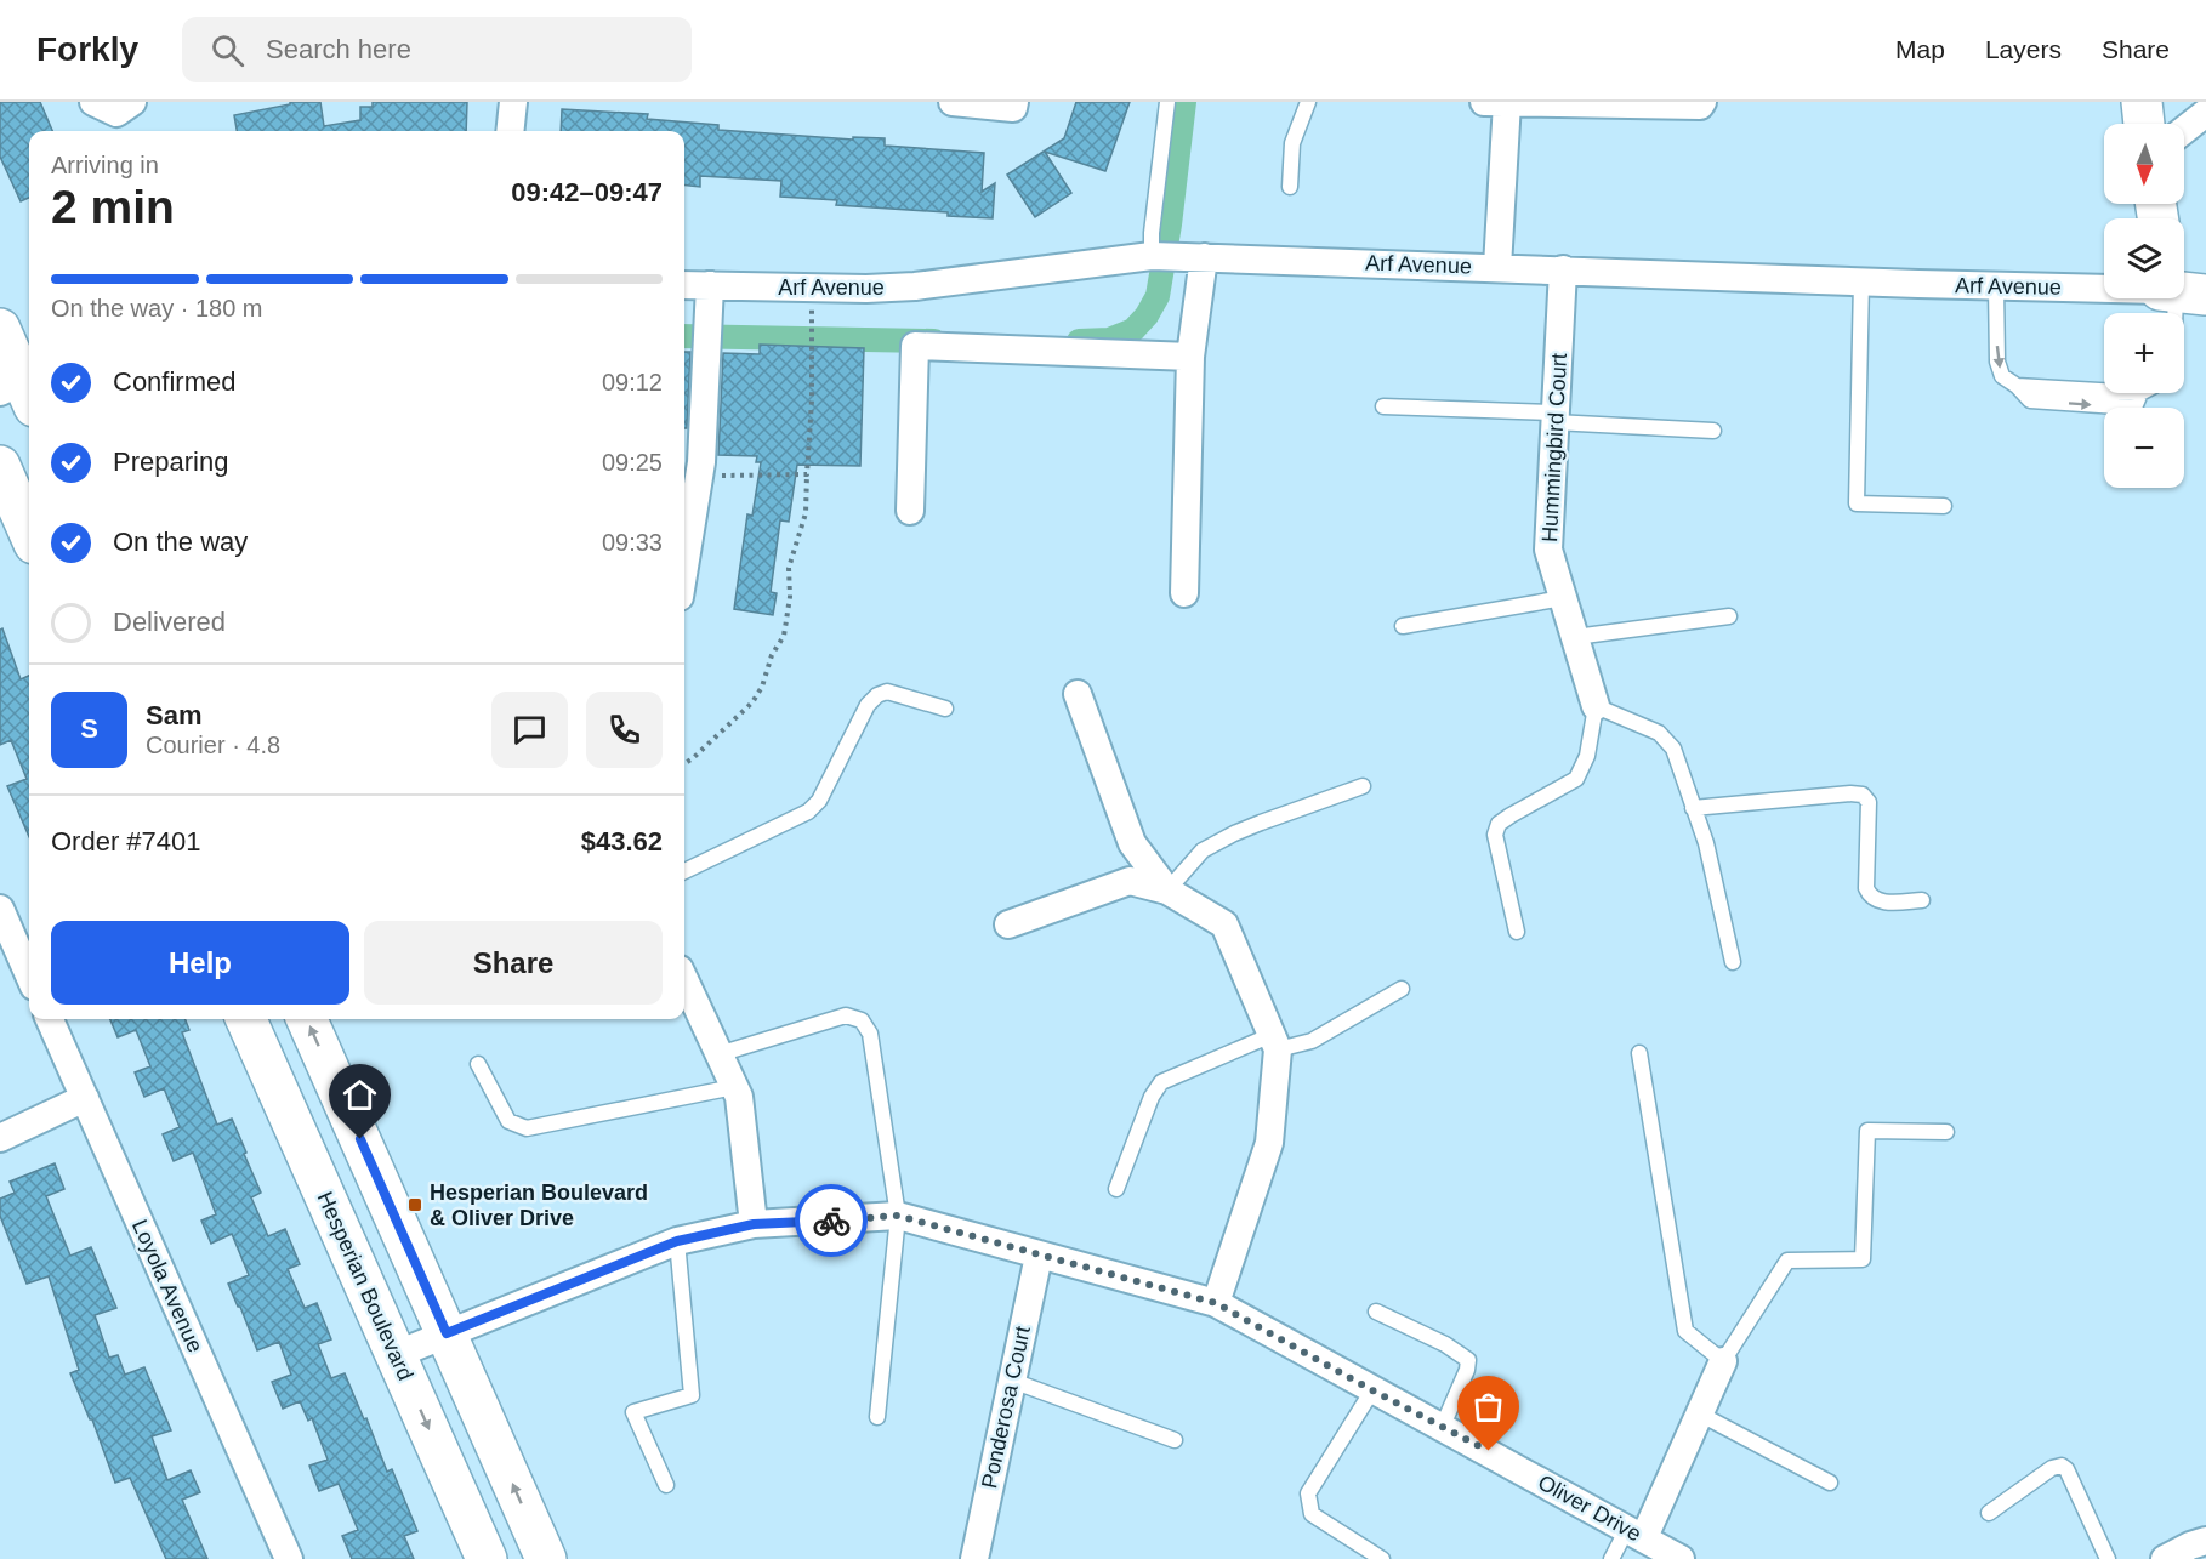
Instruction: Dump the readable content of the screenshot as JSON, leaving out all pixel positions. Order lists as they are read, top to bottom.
{
  "streets": {
    "main road": ["Hesperian Boulevard"],
    "street": [
      "Arf Avenue",
      "Hummingbird Court",
      "Loyola Avenue",
      "Ponderosa Court",
      "Oliver Drive"
    ]
  },
  "crossings": [
    ["Arf Avenue", "Hummingbird Court"],
    ["Hesperian Boulevard", "Oliver Drive"],
    ["Ponderosa Court", "Oliver Drive"]
  ],
  "places": {
    "transit": ["Hesperian Boulevard & Oliver Drive"]
  },
  "north": "bottom",
  "page": {
    "header": "Forkly",
    "search": "Search here",
    "nav": ["Map", "Layers", "Share"],
    "map_buttons": ["+", "−"],
    "heading": ["2 min", "Arriving in", "09:42–09:47"],
    "panel": [
      "Sam",
      "Courier · 4.8",
      "Order #7401",
      "$43.62"
    ],
    "bar": "On the way · 180 m",
    "list": [
      ["Confirmed", "09:12"],
      ["Preparing", "09:25"],
      ["On the way", "09:33"],
      "Delivered"
    ],
    "round": "S",
    "buttons": ["Help", "Share"]
  }
}
